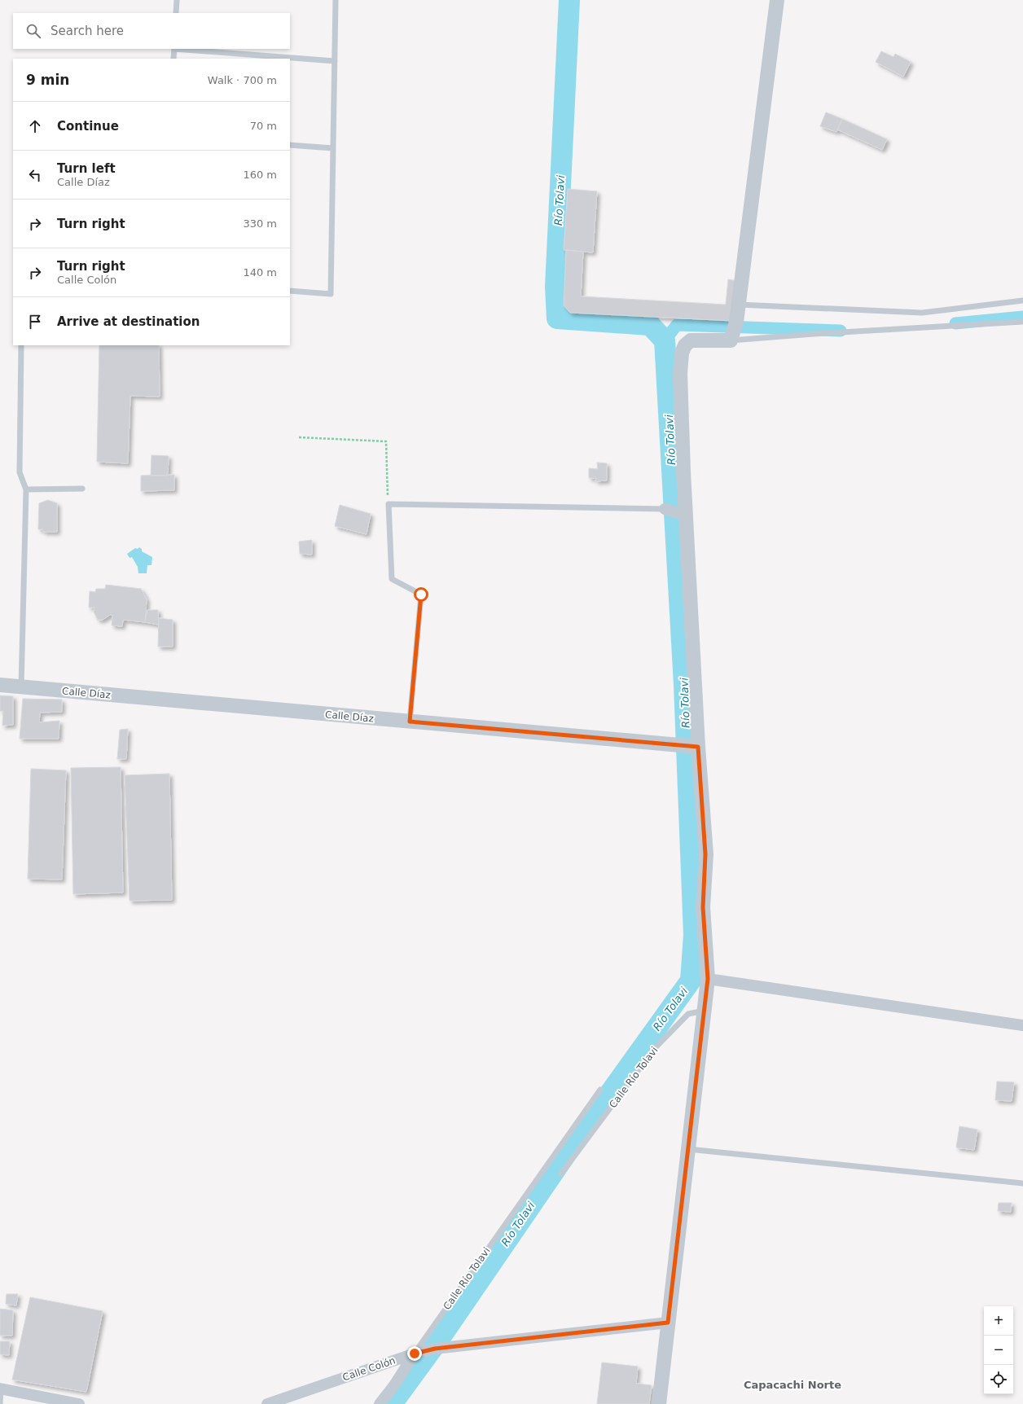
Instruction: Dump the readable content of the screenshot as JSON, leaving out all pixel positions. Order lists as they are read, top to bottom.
{
  "streets": {
    "street": ["Calle Díaz", "Calle Río Tolavi", "Calle Colón"]
  },
  "crossings": [
    ["Calle Río Tolavi", "Calle Colón"]
  ],
  "districts": ["Capacachi Norte"],
  "water": ["Río Tolavi"],
  "page": {
    "search": "Search here",
    "heading": ["9 min", "Walk · 700 m"],
    "list": [
      ["Continue", "70 m"],
      ["Turn left", "Calle Díaz", "160 m"],
      ["Turn right", "330 m"],
      ["Turn right", "Calle Colón", "140 m"],
      "Arrive at destination"
    ],
    "map_buttons": ["+", "−"]
  }
}
